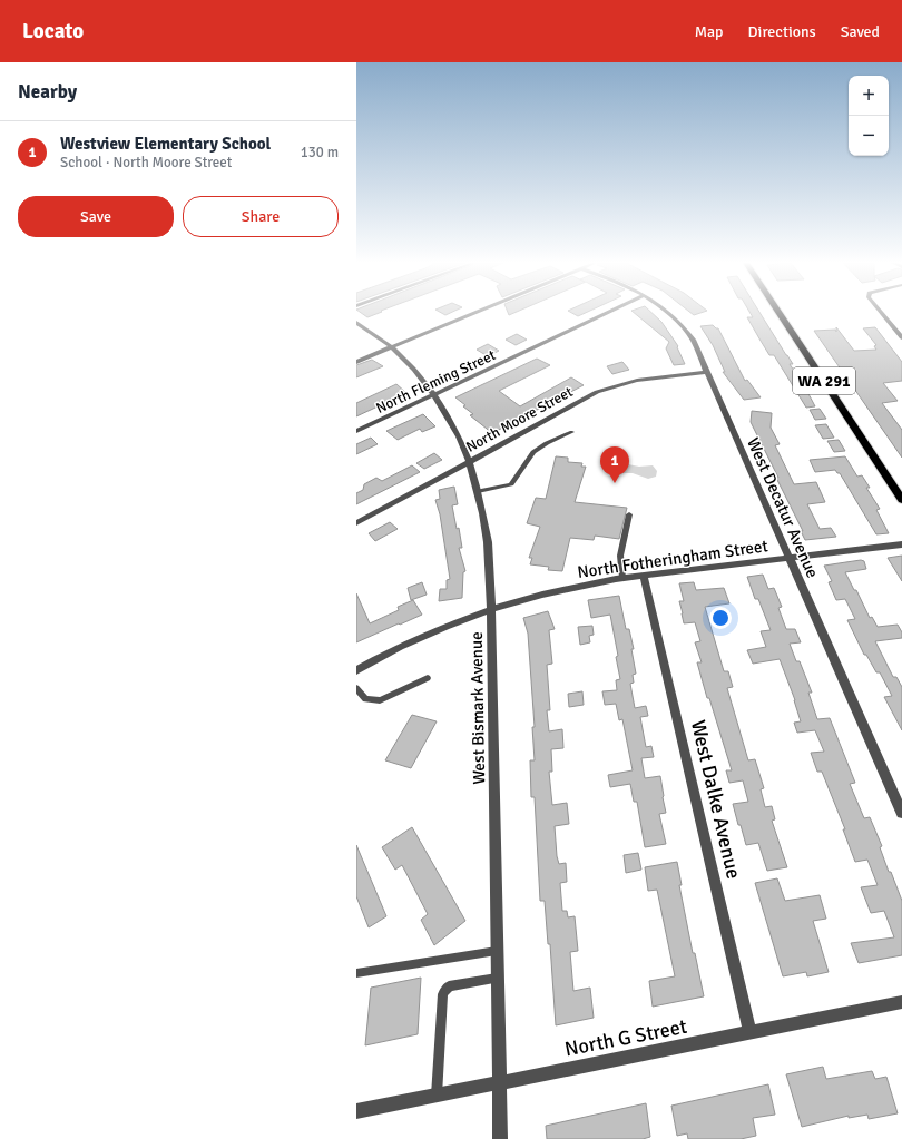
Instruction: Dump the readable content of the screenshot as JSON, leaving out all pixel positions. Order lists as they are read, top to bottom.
{
  "streets": {
    "main road": ["WA 291"],
    "street": [
      "North Fleming Street",
      "North Moore Street",
      "West Decatur Avenue",
      "North Fotheringham Street",
      "West Bismark Avenue",
      "West Dalke Avenue",
      "North G Street"
    ]
  },
  "crossings": [
    ["North Fleming Street", "West Bismark Avenue"],
    ["North Moore Street", "West Decatur Avenue"],
    ["North Moore Street", "West Bismark Avenue"],
    ["West Decatur Avenue", "North Fotheringham Street"],
    ["North Fotheringham Street", "West Bismark Avenue"],
    ["North Fotheringham Street", "West Dalke Avenue"],
    ["West Bismark Avenue", "North G Street"],
    ["West Dalke Avenue", "North G Street"]
  ],
  "page": {
    "header": "Locato",
    "nav": ["Map", "Directions", "Saved"],
    "heading": "Nearby",
    "map_buttons": ["+", "−"],
    "list": [
      {
        "mark": "1",
        "name": "Westview Elementary School",
        "note": "School · North Moore Street",
        "value": "130 m"
      }
    ],
    "buttons": ["Save", "Share"],
    "pins": "1"
  }
}
